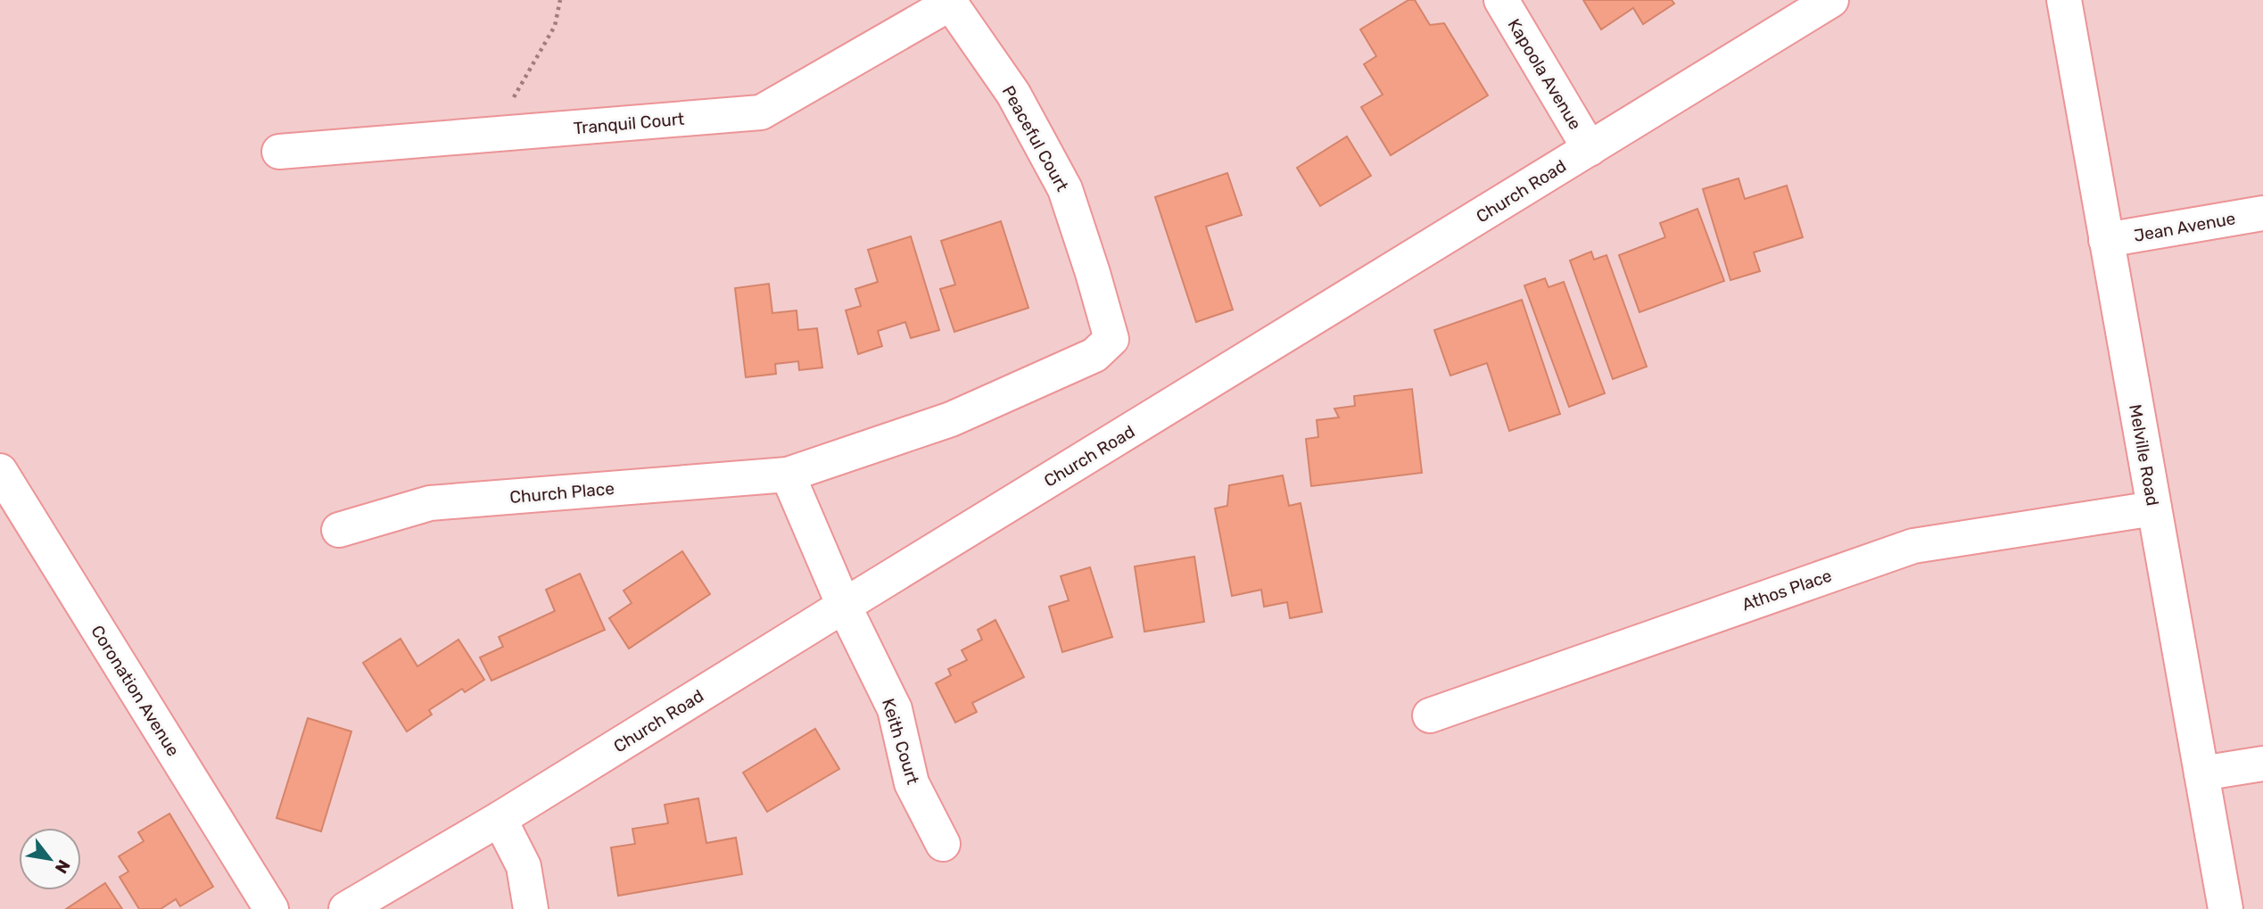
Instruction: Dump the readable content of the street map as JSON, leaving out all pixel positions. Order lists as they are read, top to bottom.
{
  "streets": {
    "street": [
      "Kapoola Avenue",
      "Tranquil Court",
      "Peaceful Court",
      "Church Road",
      "Jean Avenue",
      "Melville Road",
      "Church Place",
      "Athos Place",
      "Coronation Avenue",
      "Keith Court"
    ]
  },
  "crossings": [
    ["Kapoola Avenue", "Church Road"],
    ["Tranquil Court", "Peaceful Court"],
    ["Peaceful Court", "Church Place"],
    ["Church Road", "Keith Court"],
    ["Jean Avenue", "Melville Road"],
    ["Melville Road", "Athos Place"]
  ],
  "north": "bottom right"
}
